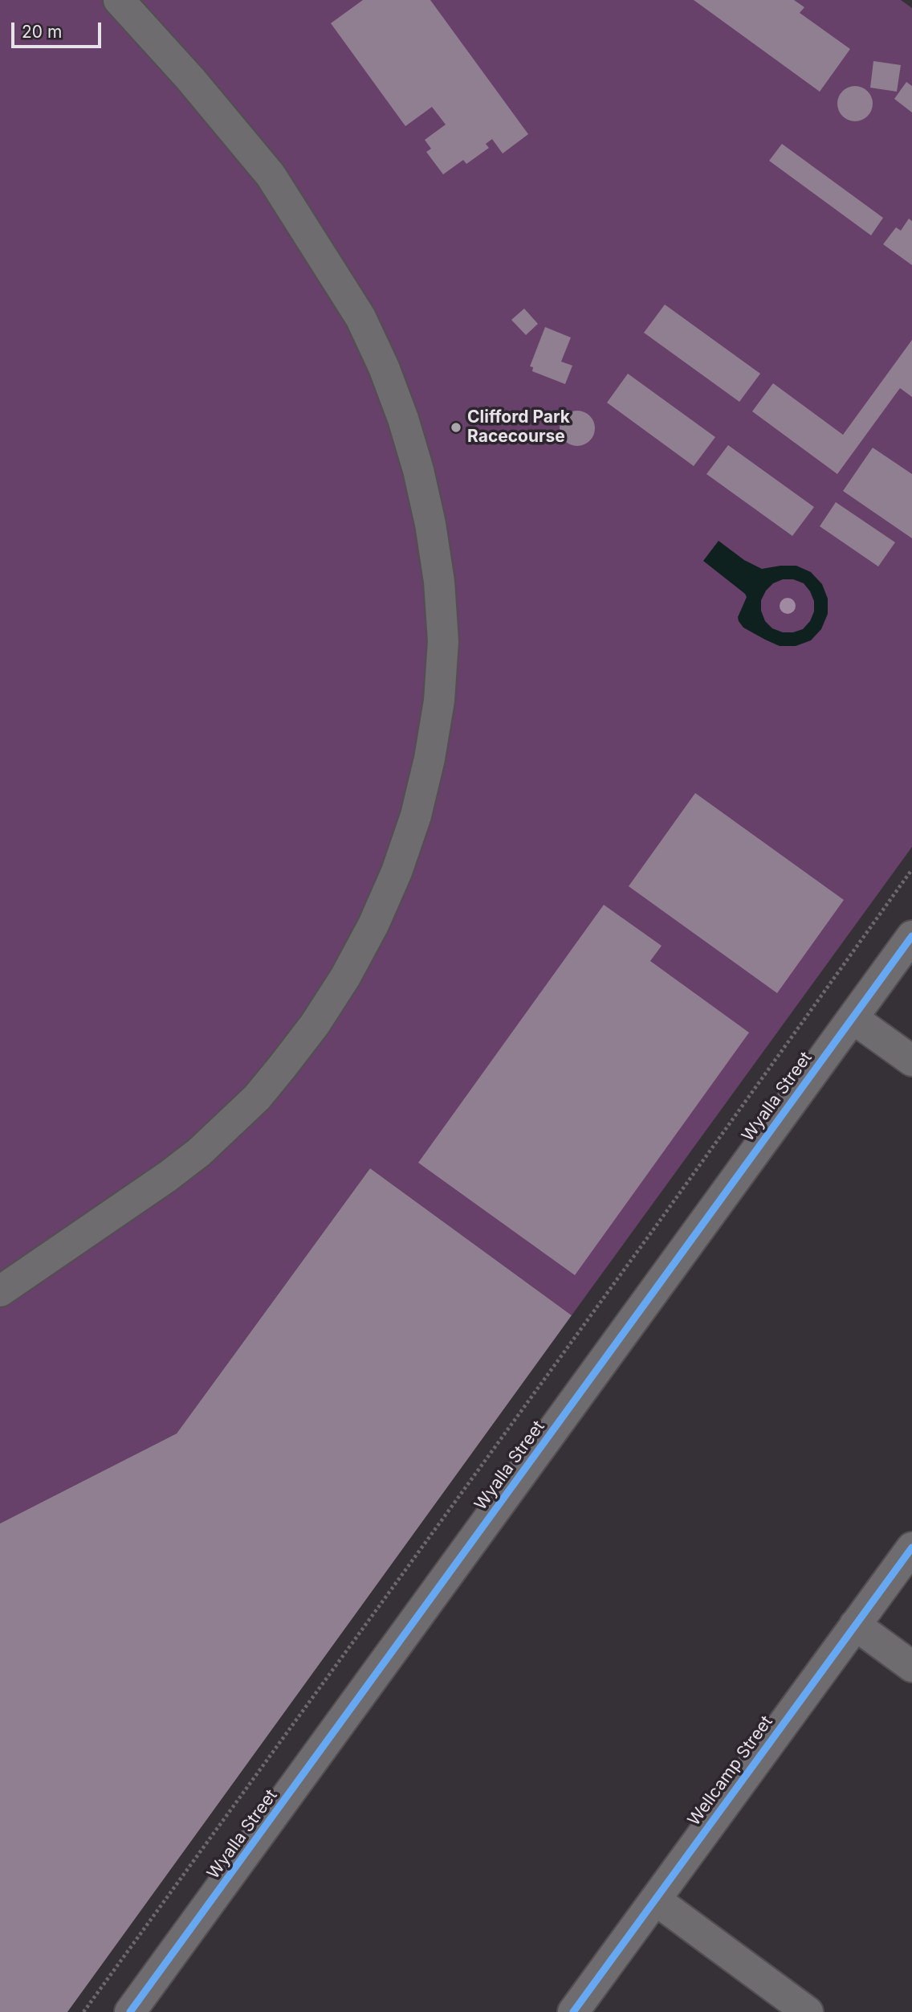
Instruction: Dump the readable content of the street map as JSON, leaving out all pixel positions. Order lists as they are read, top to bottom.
{
  "streets": {
    "street": ["Wyalla Street", "Wellcamp Street"]
  },
  "places": ["Clifford Park Racecourse"],
  "scale_bar": "20 m"
}
